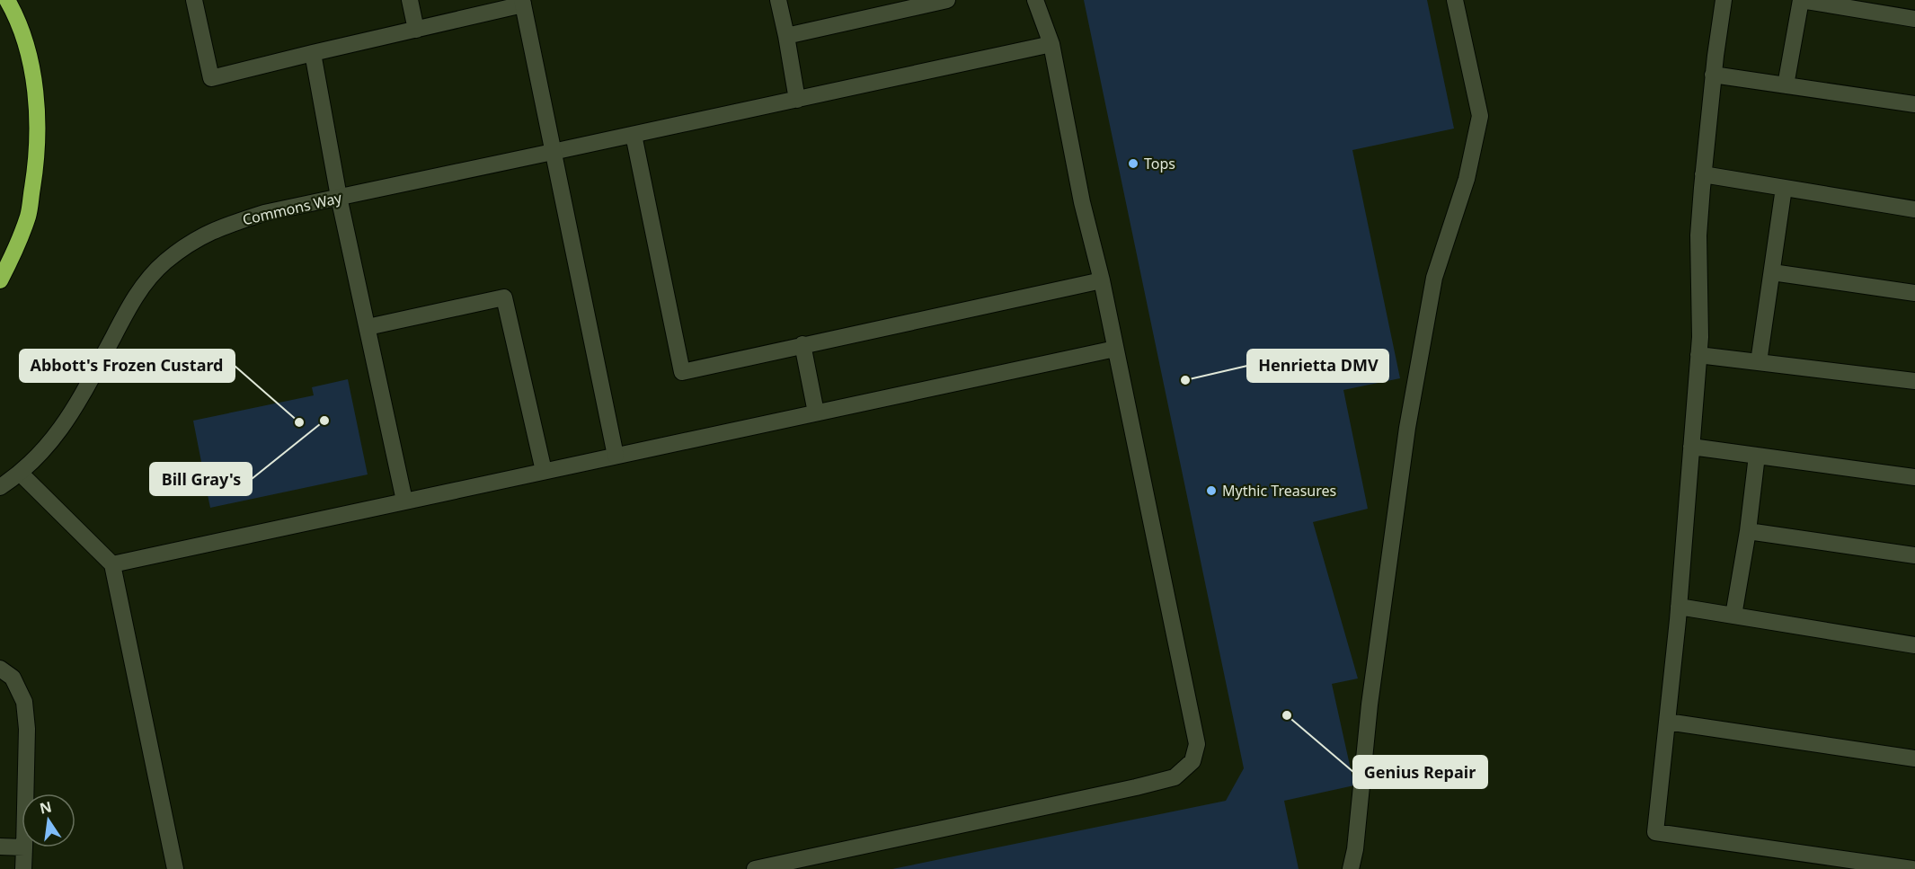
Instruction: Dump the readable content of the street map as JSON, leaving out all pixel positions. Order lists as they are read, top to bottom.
{
  "streets": {
    "street": ["Commons Way"]
  },
  "places": [
    "Tops",
    "Henrietta DMV",
    "Bill Gray's",
    "Abbott's Frozen Custard",
    "Mythic Treasures",
    "Genius Repair"
  ],
  "north": "top"
}
